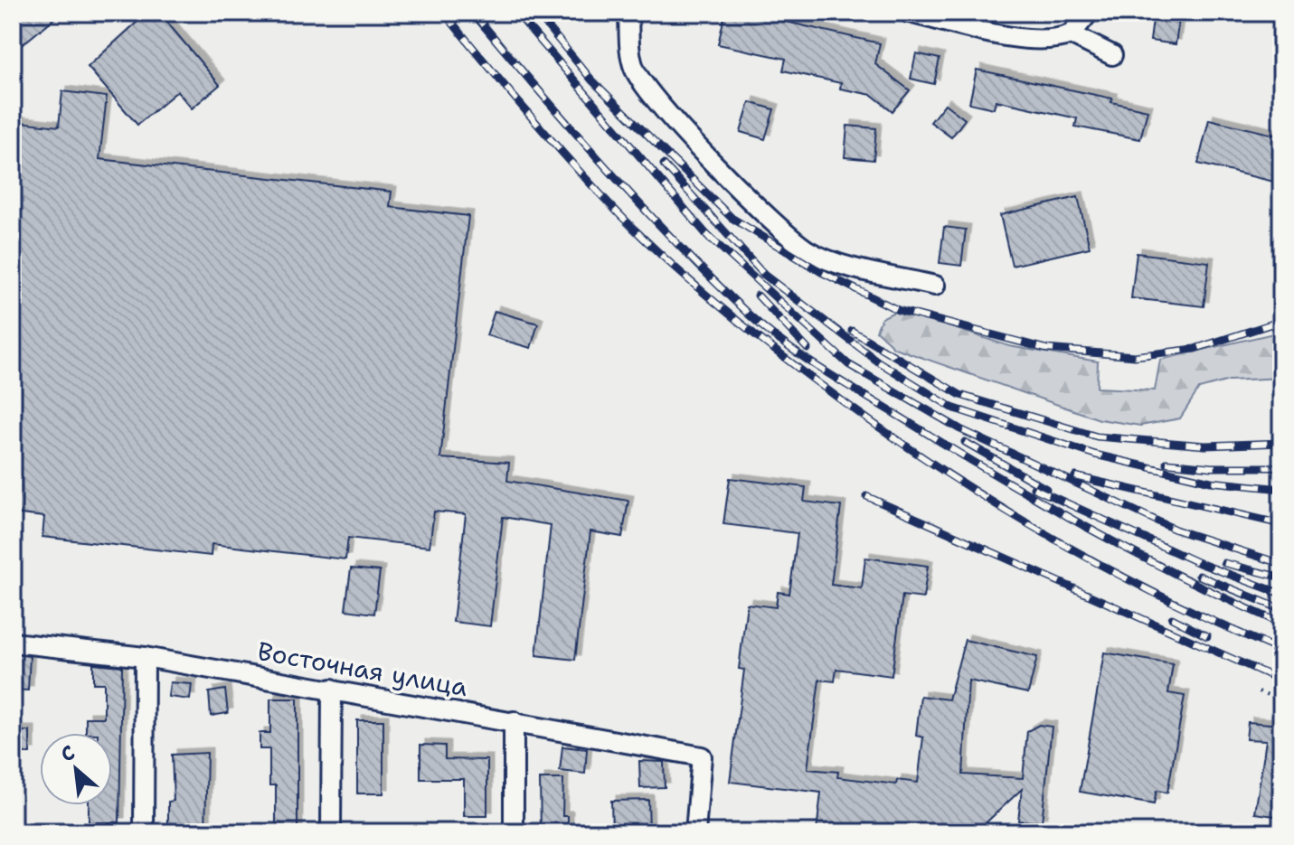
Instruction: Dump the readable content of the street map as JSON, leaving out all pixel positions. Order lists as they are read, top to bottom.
{
  "streets": {
    "street": ["Восточная улица"]
  },
  "north": "top left"
}
